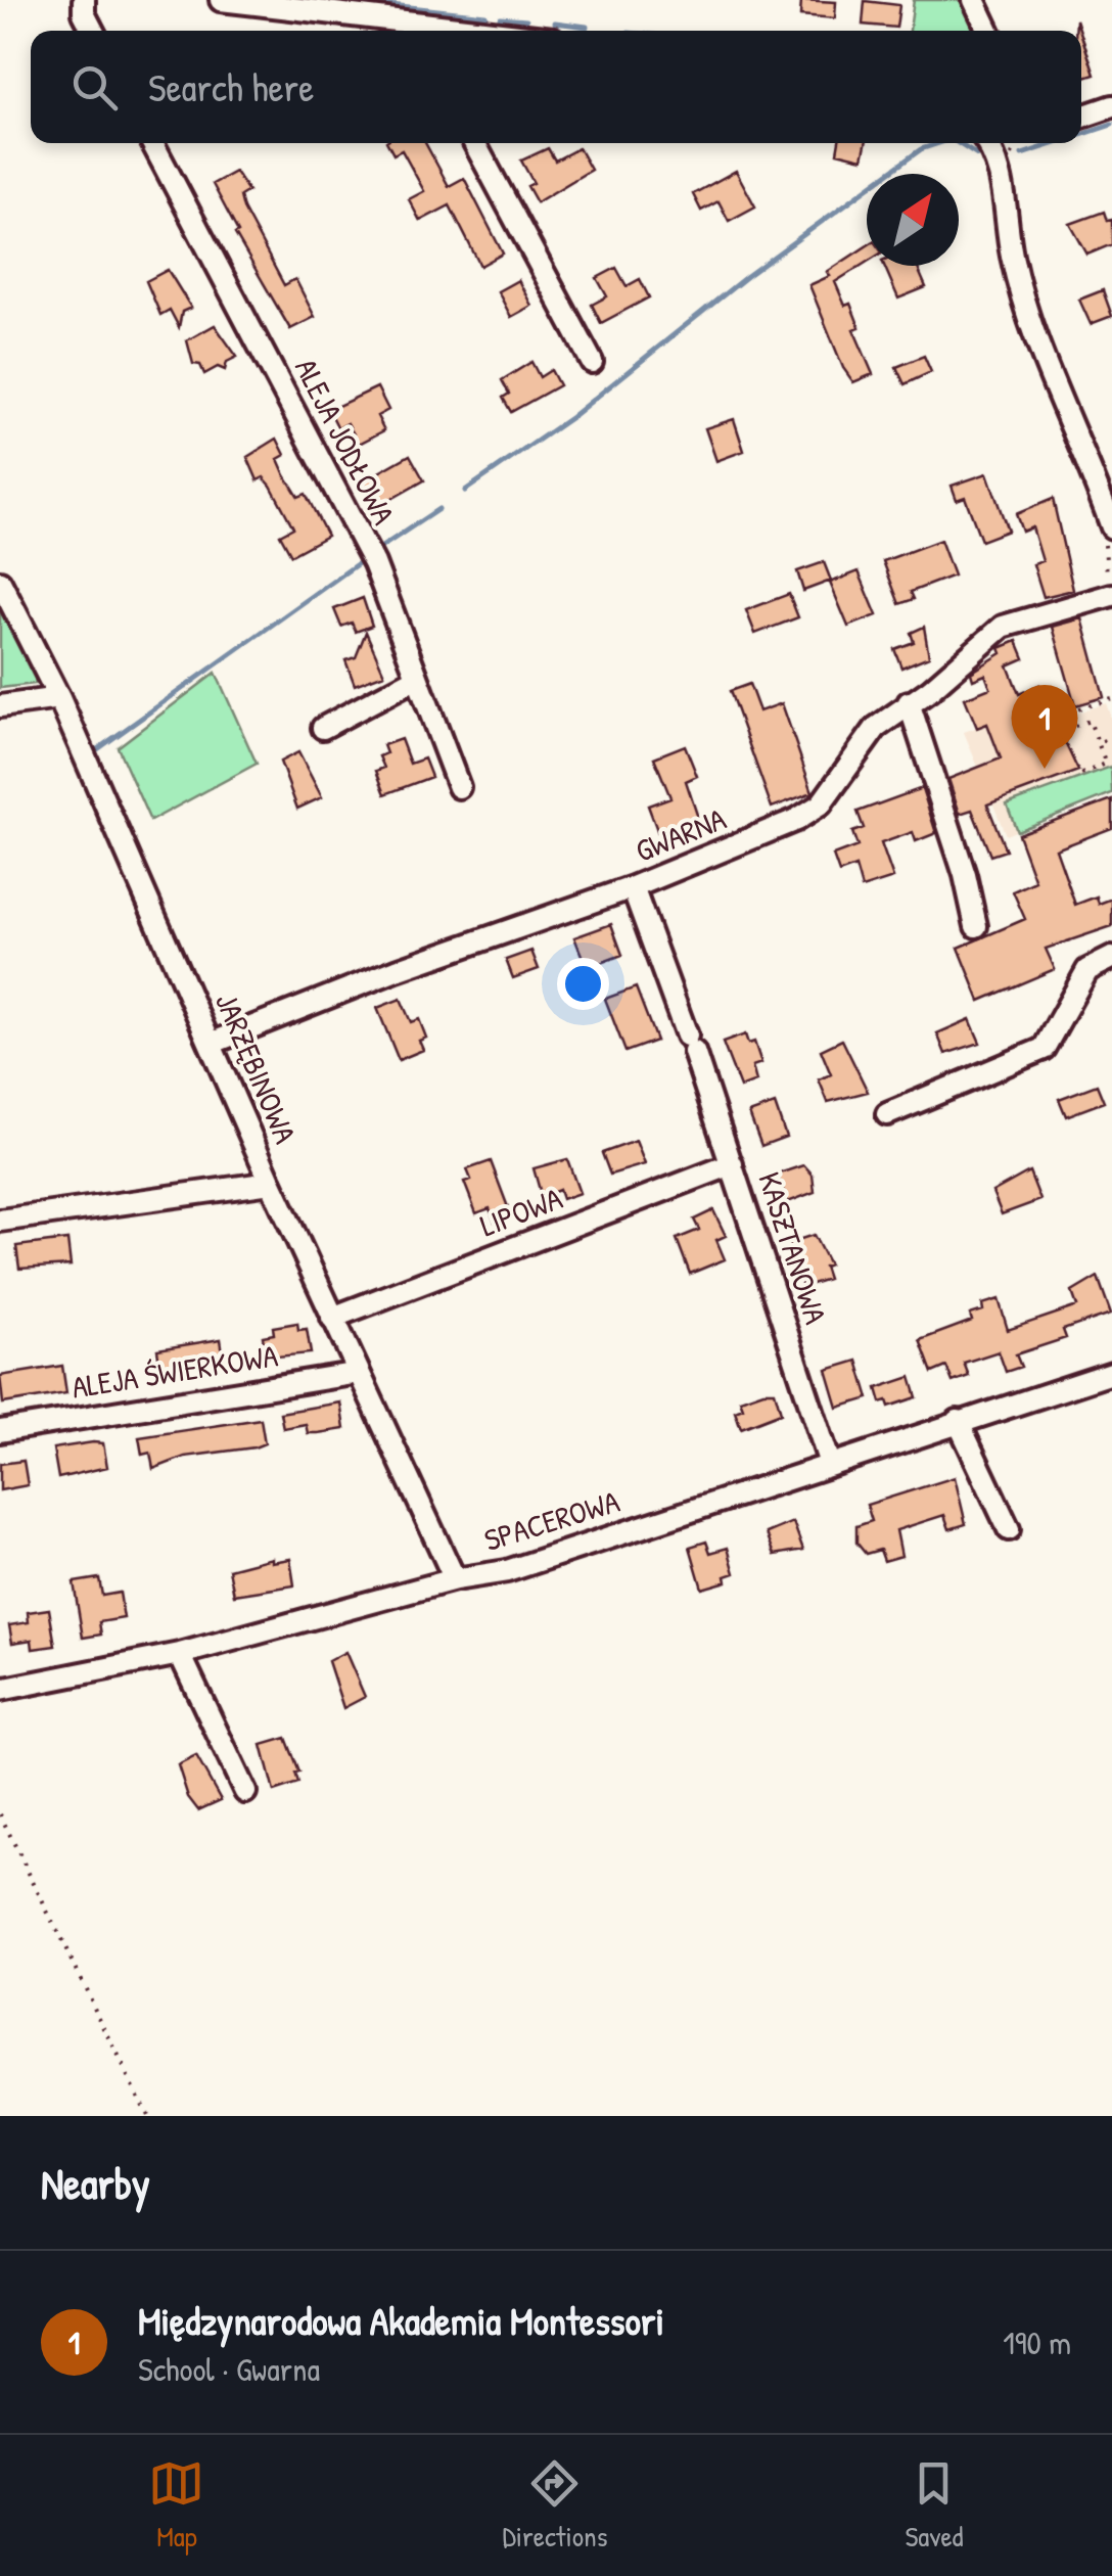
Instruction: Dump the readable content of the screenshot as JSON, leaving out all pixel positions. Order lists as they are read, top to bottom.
{
  "streets": {
    "street": [
      "ALEJA JODŁOWA",
      "GWARNA",
      "JARZĘBINOWA",
      "LIPOWA",
      "KASZTANOWA",
      "ALEJA ŚWIERKOWA",
      "SPACEROWA"
    ]
  },
  "crossings": [
    ["GWARNA", "JARZĘBINOWA"],
    ["GWARNA", "KASZTANOWA"],
    ["JARZĘBINOWA", "LIPOWA"],
    ["JARZĘBINOWA", "ALEJA ŚWIERKOWA"],
    ["JARZĘBINOWA", "SPACEROWA"],
    ["LIPOWA", "KASZTANOWA"],
    ["KASZTANOWA", "SPACEROWA"]
  ],
  "north": "top right",
  "page": {
    "search": "Search here",
    "pins": "1",
    "heading": "Nearby",
    "list": [
      {
        "mark": "1",
        "name": "Międzynarodowa Akademia Montessori",
        "note": "School · Gwarna",
        "value": "190 m"
      }
    ],
    "nav": ["Map", "Directions", "Saved"]
  }
}
